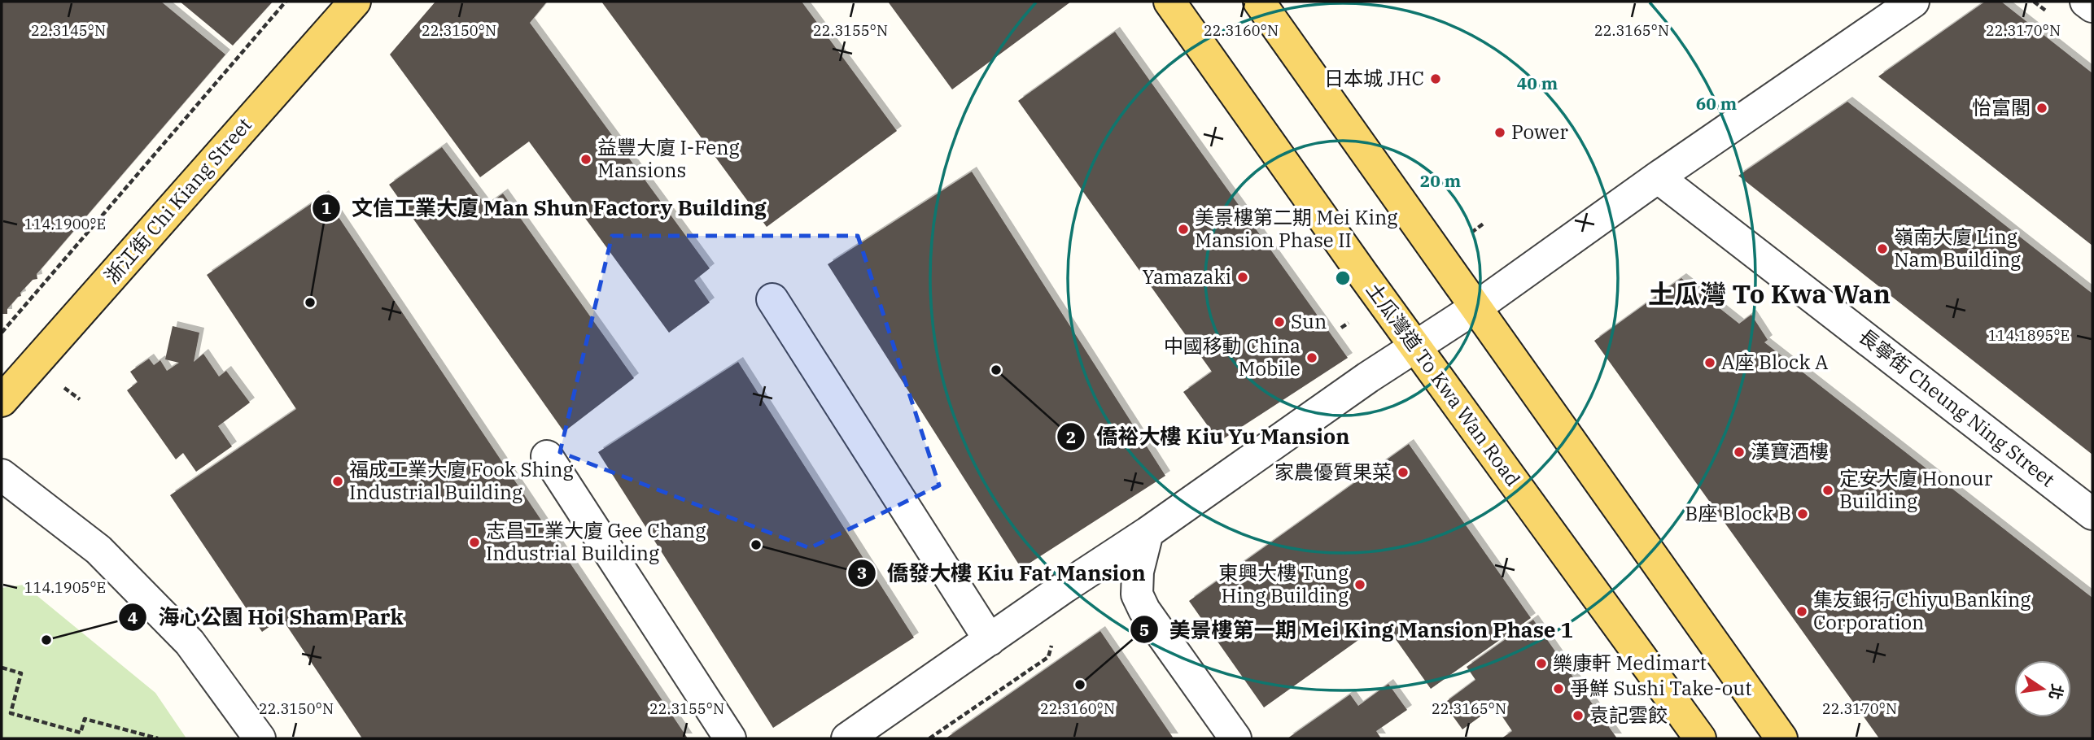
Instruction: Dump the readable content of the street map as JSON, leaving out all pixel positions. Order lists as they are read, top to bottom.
{
  "streets": {
    "main road": ["浙江街 Chi Kiang Street", "土瓜灣道 To Kwa Wan Road"],
    "street": ["長寧街 Cheung Ning Street"]
  },
  "districts": ["土瓜灣 To Kwa Wan"],
  "places": [
    "日本城 JHC",
    "怡富閣",
    "Power",
    "益豐大廈 I-Feng Mansions",
    "美景樓第二期 Mei King Mansion Phase II",
    "嶺南大廈 Ling Nam Building",
    "Yamazaki",
    "文信工業大廈 Man Shun Factory Building",
    "Sun",
    "中國移動 China Mobile",
    "A座 Block A",
    "僑裕大樓 Kiu Yu Mansion",
    "漢寶酒樓",
    "家農優質果菜",
    "福成工業大廈 Fook Shing Industrial Building",
    "定安大廈 Honour Building",
    "B座 Block B",
    "志昌工業大廈 Gee Chang Industrial Building",
    "僑發大樓 Kiu Fat Mansion",
    "東興大樓 Tung Hing Building",
    "集友銀行 Chiyu Banking Corporation",
    "海心公園 Hoi Sham Park",
    "樂康軒 Medimart",
    "美景樓第一期 Mei King Mansion Phase 1",
    "爭鮮 Sushi Take-out",
    "袁記雲餃"
  ],
  "north": "right",
  "coordinates": [
    "22.3145°N",
    "22.3150°N",
    "22.3155°N",
    "22.3160°N",
    "22.3165°N",
    "22.3170°N",
    "114.1900°E",
    "114.1895°E",
    "114.1905°E"
  ],
  "rings": ["40 m", "60 m", "20 m"]
}
